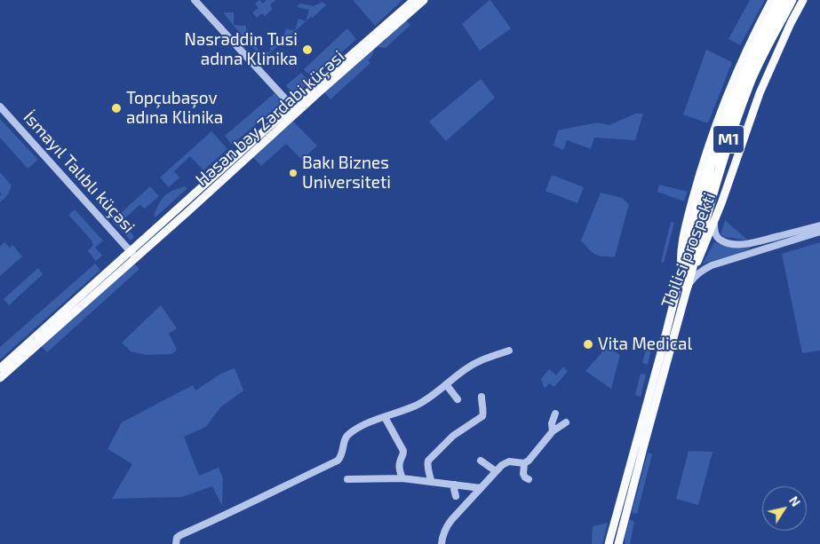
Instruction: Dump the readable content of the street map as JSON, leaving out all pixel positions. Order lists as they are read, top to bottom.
{
  "streets": {
    "highway": ["M1"],
    "main road": ["Həsən bəy Zərdabi küçəsi", "Tbilisi prospekti"],
    "street": ["İsmayıl Talıblı küçəsi"]
  },
  "crossings": [
    ["Həsən bəy Zərdabi küçəsi", "İsmayıl Talıblı küçəsi"],
    ["M1", "Tbilisi prospekti"]
  ],
  "places": [
    "Nəsrəddin Tusi adına Klinika",
    "Topçubaşov adına Klinika",
    "Bakı Biznes Universiteti",
    "Vita Medical"
  ],
  "north": "top right"
}
